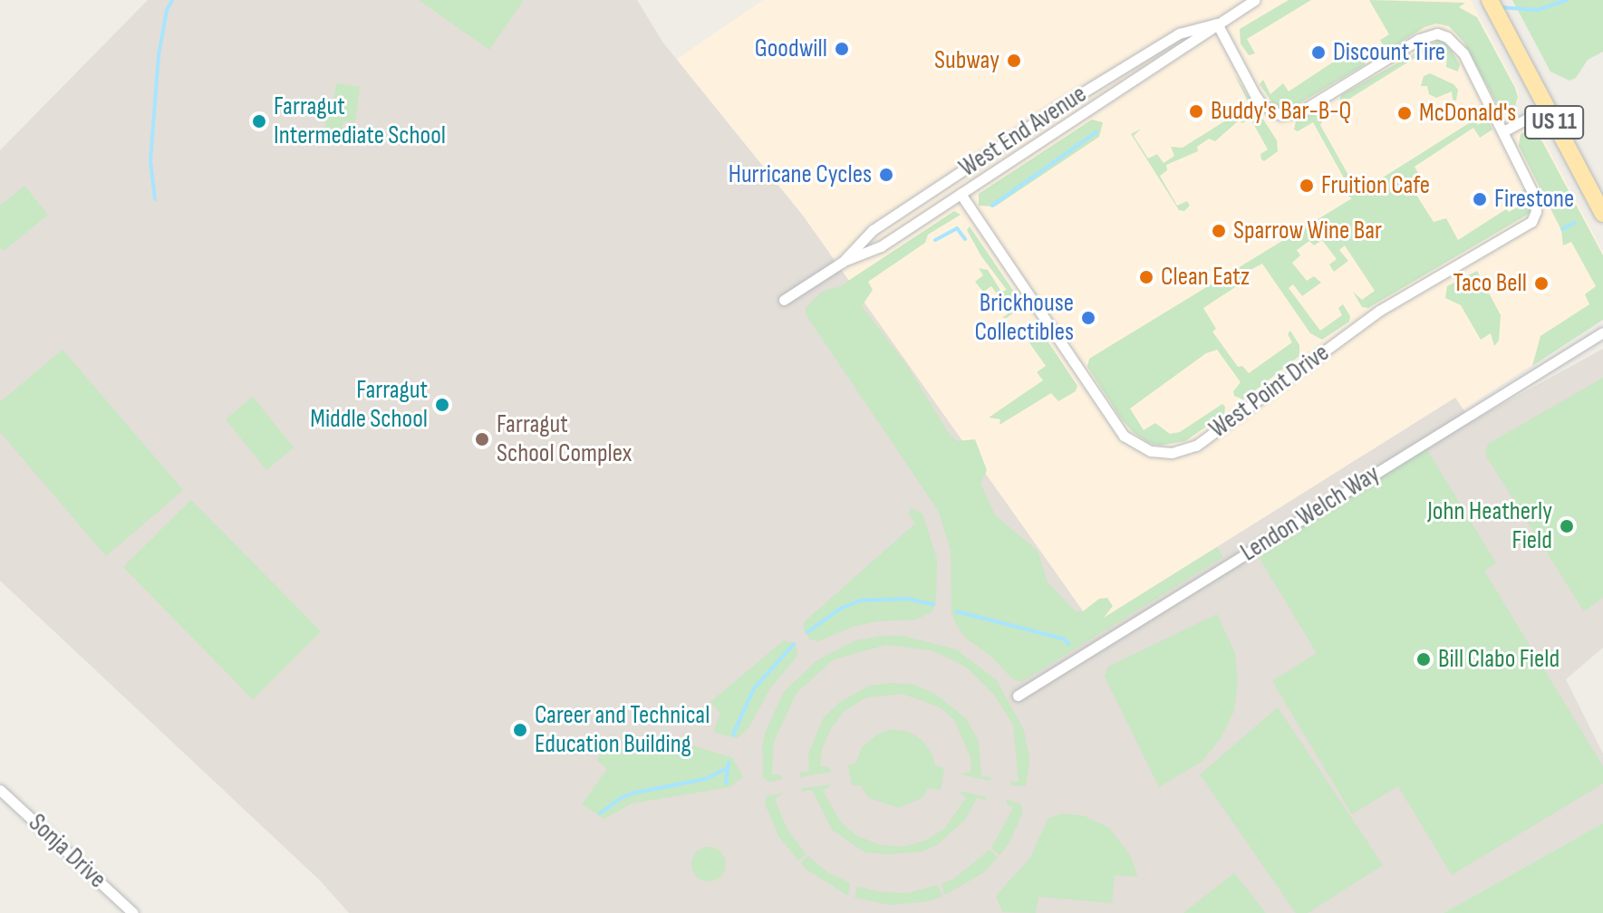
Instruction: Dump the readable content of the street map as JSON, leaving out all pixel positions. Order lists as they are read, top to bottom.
{
  "streets": {
    "main road": ["US 11"],
    "street": [
      "West End Avenue",
      "West Point Drive",
      "Lendon Welch Way",
      "Sonja Drive"
    ]
  },
  "crossings": [
    ["West End Avenue", "West Point Drive"]
  ],
  "places": [
    "Goodwill",
    "Discount Tire",
    "Subway",
    "Buddy's Bar-B-Q",
    "McDonald's",
    "Farragut Intermediate School",
    "Hurricane Cycles",
    "Fruition Cafe",
    "Firestone",
    "Sparrow Wine Bar",
    "Clean Eatz",
    "Taco Bell",
    "Brickhouse Collectibles",
    "Farragut Middle School",
    "Farragut School Complex",
    "John Heatherly Field",
    "Bill Clabo Field",
    "Career and Technical Education Building"
  ]
}
